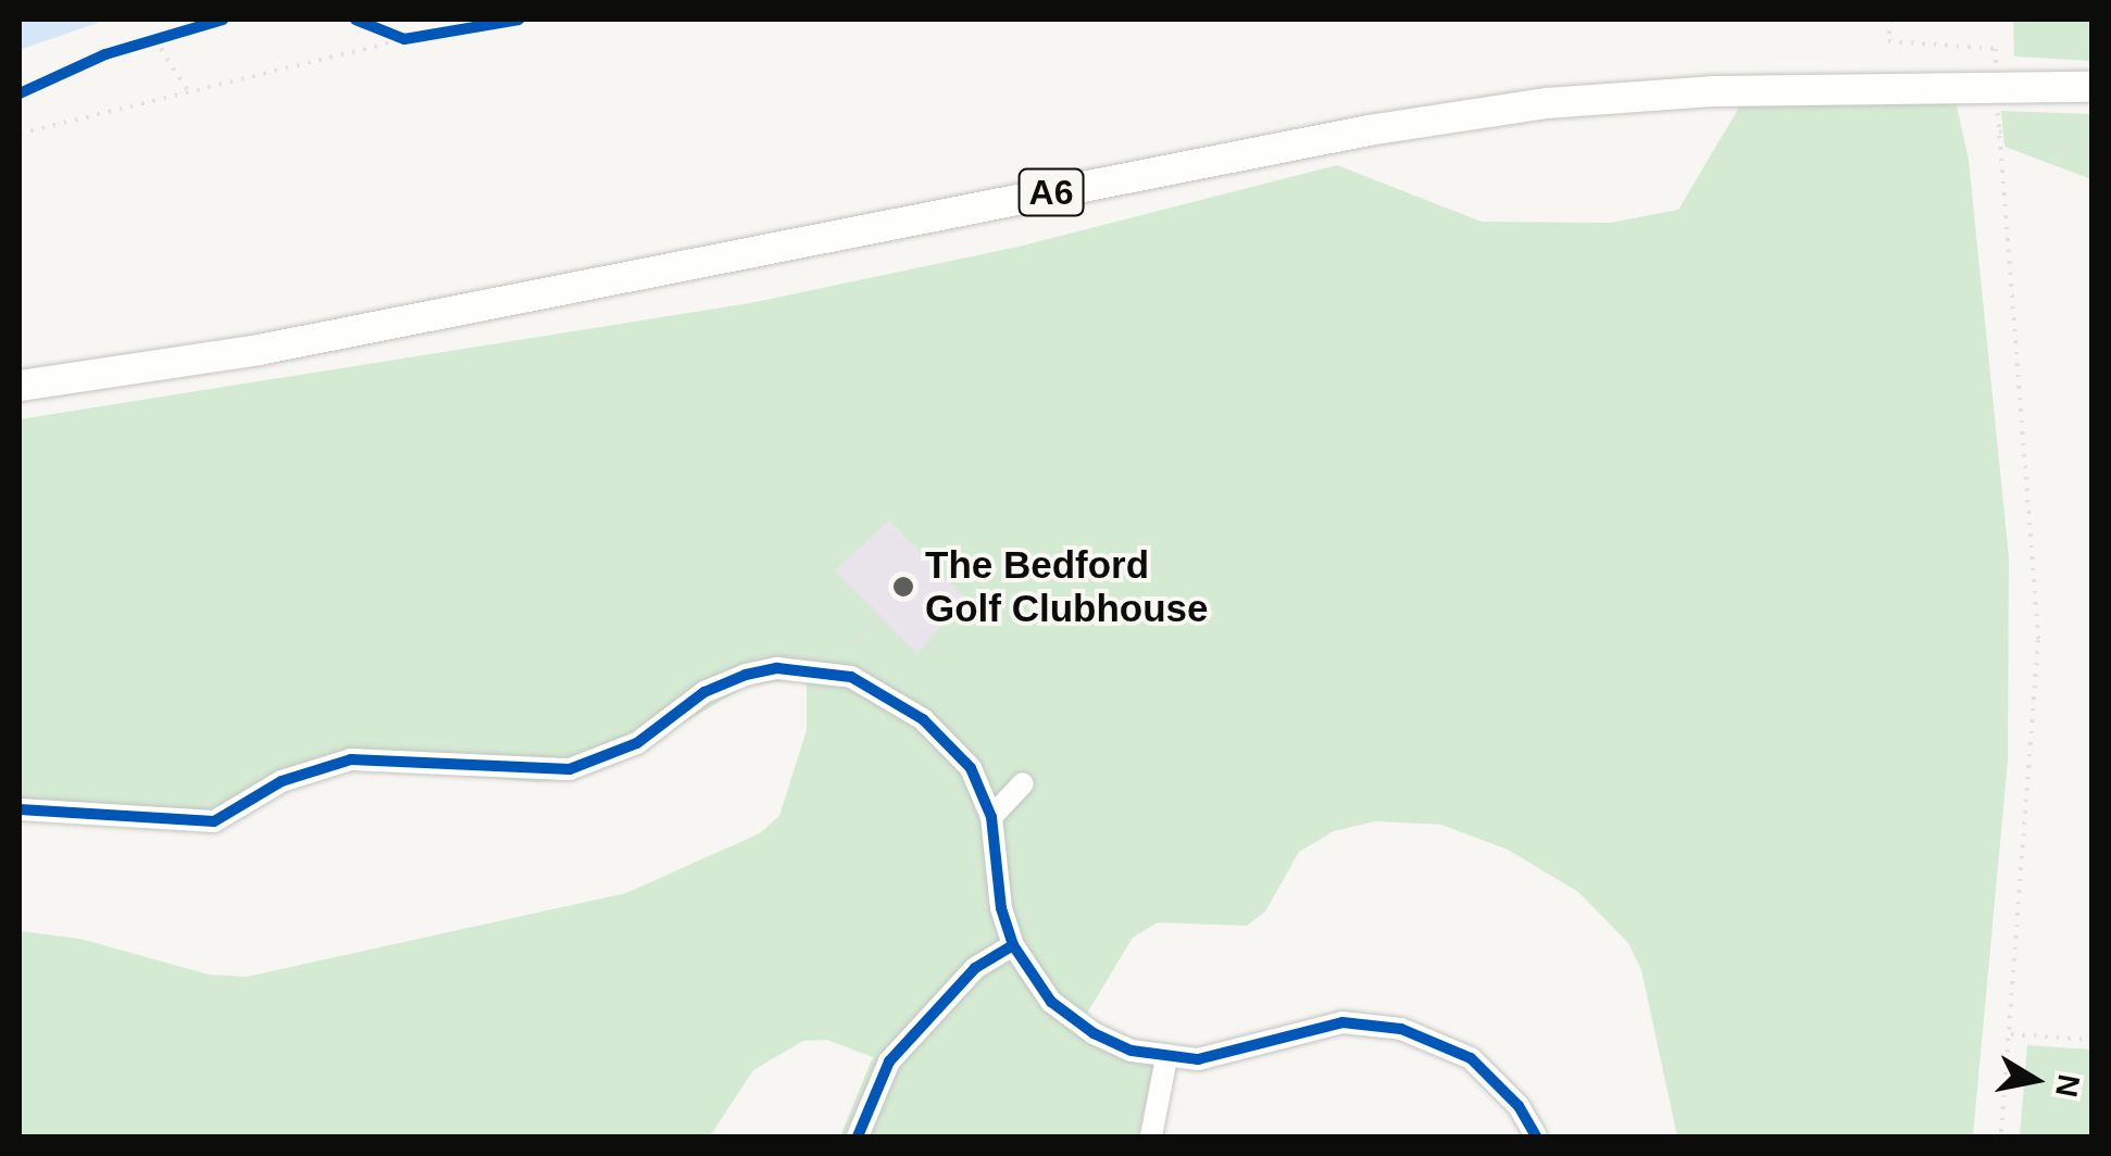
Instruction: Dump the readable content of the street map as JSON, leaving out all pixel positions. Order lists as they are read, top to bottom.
{
  "streets": {
    "highway": ["A6"]
  },
  "places": ["The Bedford Golf Clubhouse"],
  "north": "right"
}
